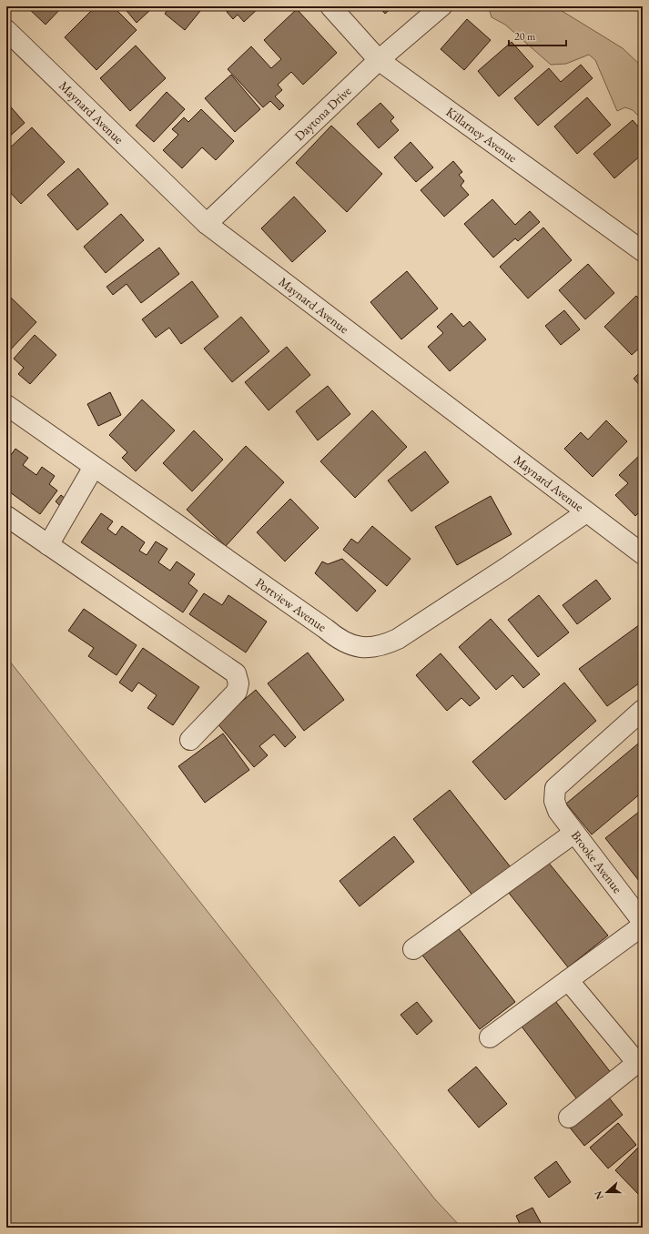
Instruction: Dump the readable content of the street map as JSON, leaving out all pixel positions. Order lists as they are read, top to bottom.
{
  "streets": {
    "street": [
      "Maynard Avenue",
      "Daytona Drive",
      "Killarney Avenue",
      "Portview Avenue",
      "Brooke Avenue"
    ]
  },
  "crossings": [
    ["Maynard Avenue", "Daytona Drive"],
    ["Maynard Avenue", "Portview Avenue"],
    ["Daytona Drive", "Killarney Avenue"]
  ],
  "scale_bar": "20 m",
  "north": "left"
}
